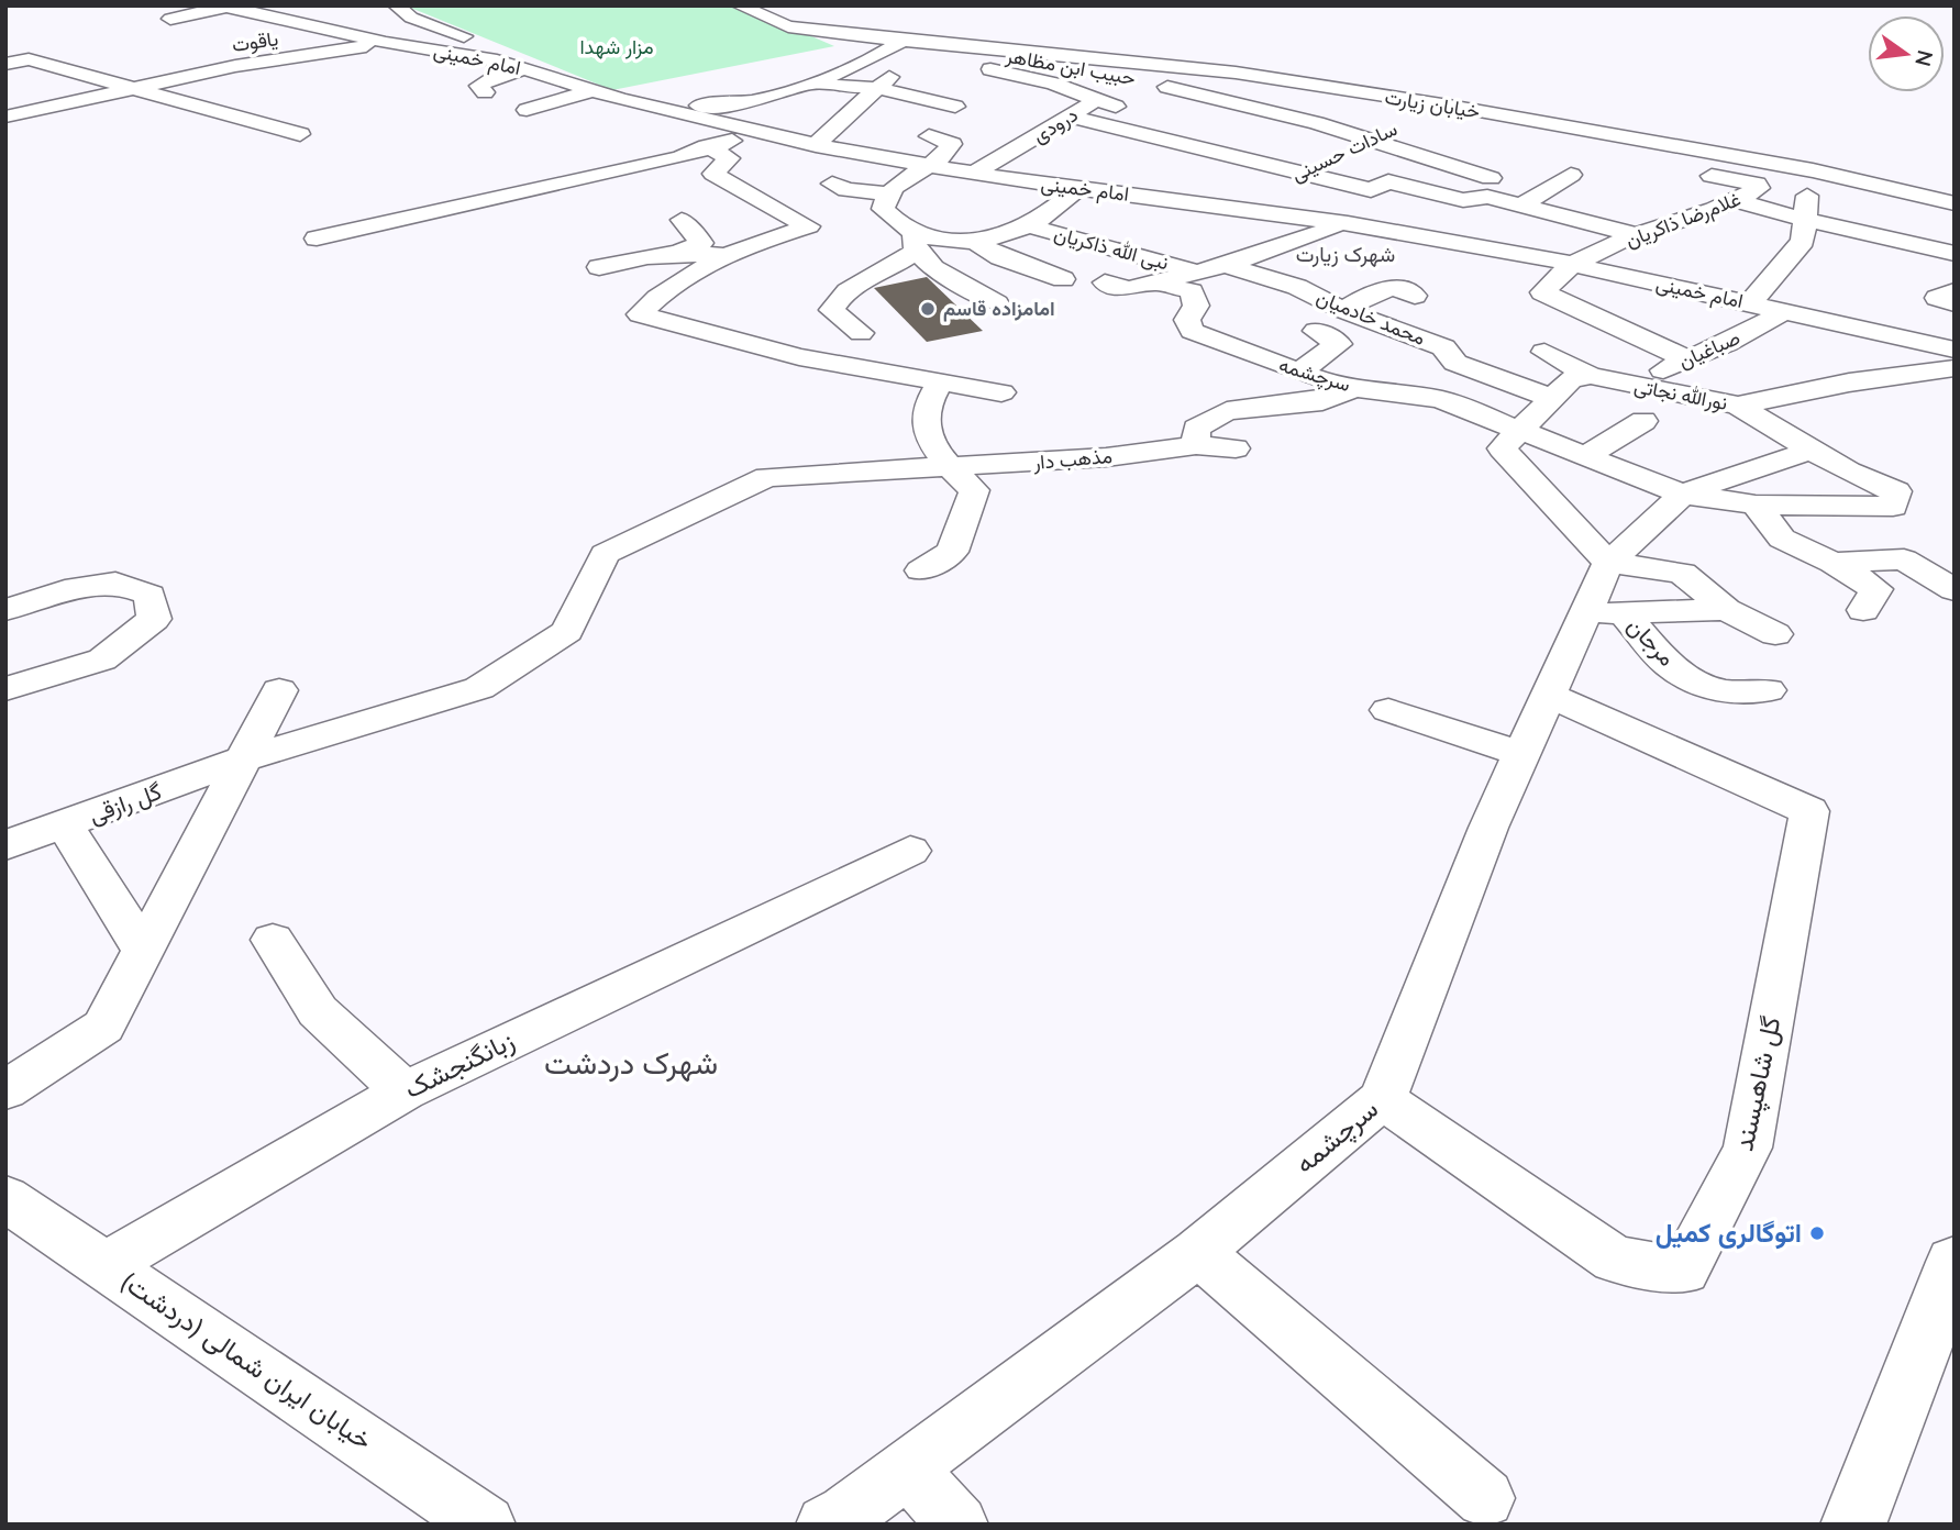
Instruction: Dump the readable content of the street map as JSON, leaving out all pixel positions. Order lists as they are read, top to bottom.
{
  "streets": {
    "street": [
      "یاقوت",
      "امام خمینی",
      "حبیب ابن مظاهر",
      "خیابان زیارت",
      "درودی",
      "سادات حسینی",
      "غلام‌رضا ذاکریان",
      "نبی الله ذاکریان",
      "محمد خادمیان",
      "صباغیان",
      "سرچشمه",
      "نورالله نجاتی",
      "مذهب دار",
      "مرجان",
      "گل رازقی",
      "زبانگنجشک",
      "گل شاهپسند",
      "خیابان ایران شمالی (دردشت)"
    ]
  },
  "crossings": [
    ["یاقوت", "امام خمینی"],
    ["امام خمینی", "درودی"],
    ["امام خمینی", "سادات حسینی"],
    ["امام خمینی", "غلام‌رضا ذاکریان"],
    ["امام خمینی", "صباغیان"],
    ["حبیب ابن مظاهر", "خیابان زیارت"],
    ["حبیب ابن مظاهر", "درودی"],
    ["حبیب ابن مظاهر", "سادات حسینی"],
    ["خیابان زیارت", "سادات حسینی"],
    ["غلام‌رضا ذاکریان", "صباغیان"],
    ["صباغیان", "نورالله نجاتی"],
    ["سرچشمه", "مرجان"],
    ["سرچشمه", "گل شاهپسند"],
    ["مذهب دار", "گل رازقی"],
    ["زبانگنجشک", "خیابان ایران شمالی (دردشت)"]
  ],
  "districts": ["شهرک زیارت", "شهرک دردشت"],
  "parks": ["مزار شهدا"],
  "places": ["امامزاده قاسم", "اتوگالری کمیل"],
  "north": "right"
}
